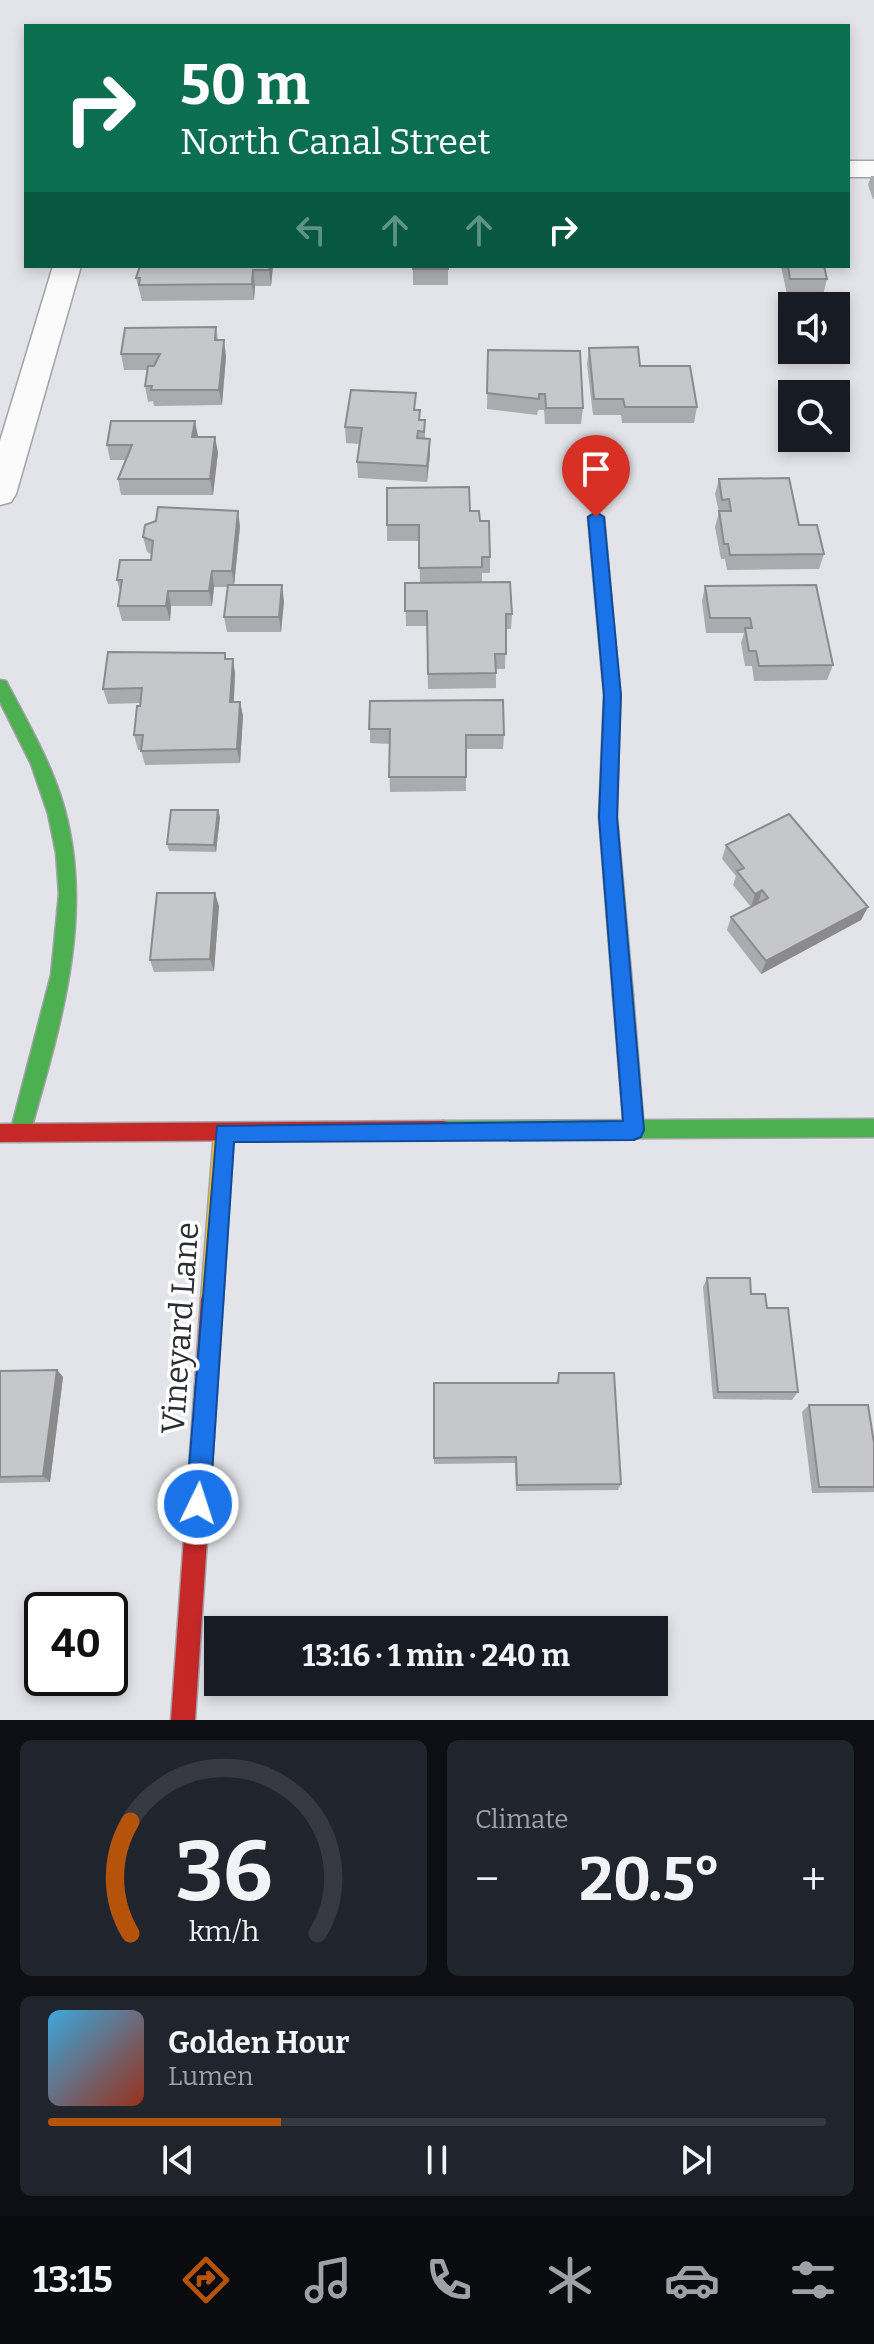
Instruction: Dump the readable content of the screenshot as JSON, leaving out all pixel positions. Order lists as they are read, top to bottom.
{
  "streets": {
    "street": ["Vineyard Lane"]
  },
  "page": {
    "turn": ["50 m", "North Canal Street"],
    "limit": "40",
    "trip": "13:16 · 1 min · 240 m",
    "tile": "Climate",
    "heat": ["−", "20.5°", "+"],
    "song": ["Golden Hour", "Lumen"],
    "tabs": "13:15",
    "gauge": ["36", "km/h"]
  }
}
